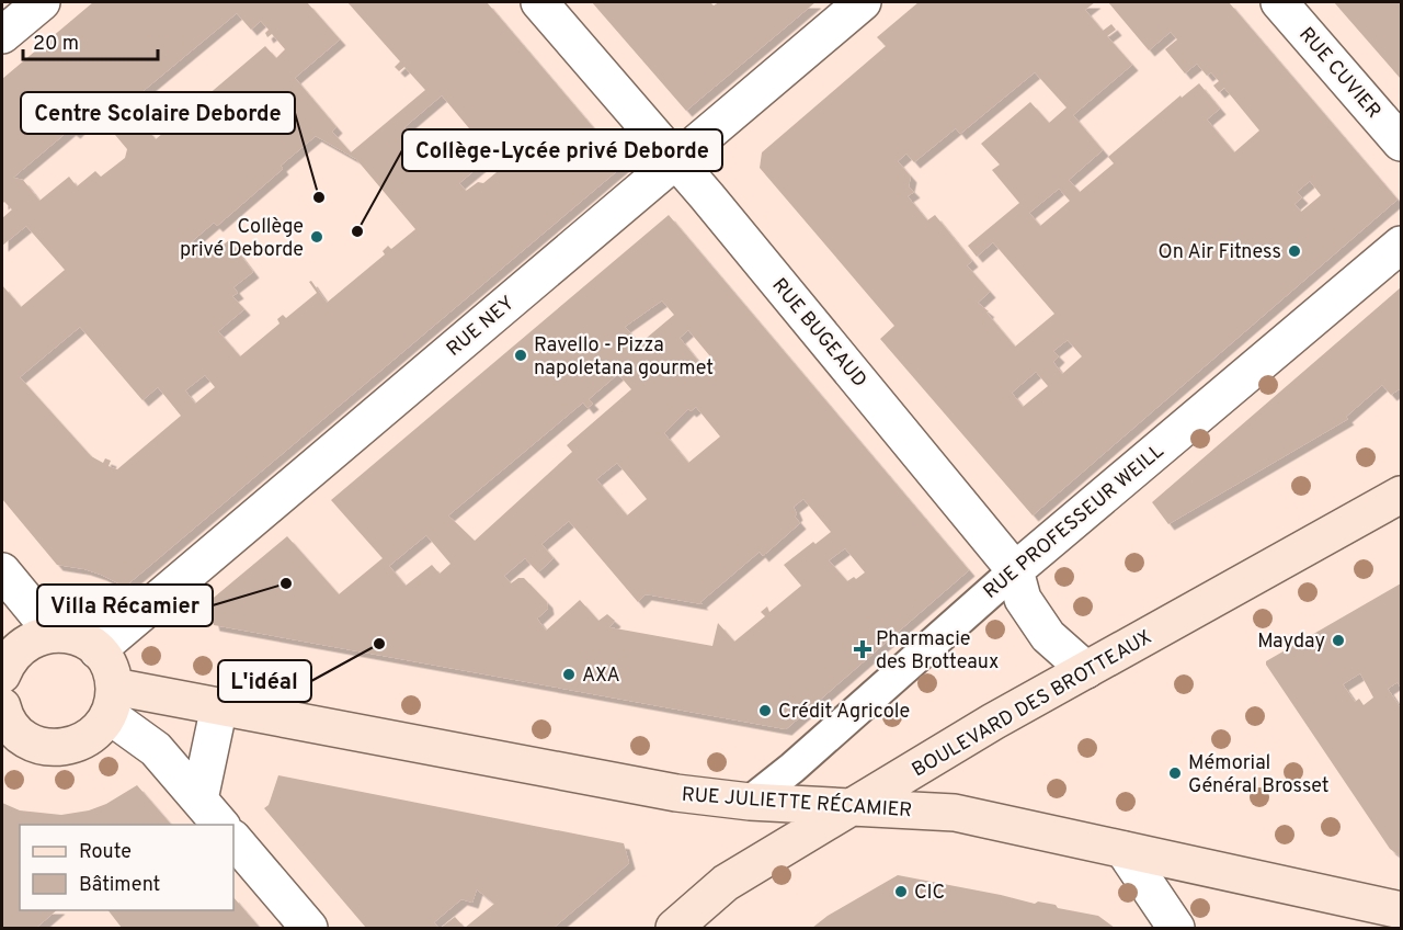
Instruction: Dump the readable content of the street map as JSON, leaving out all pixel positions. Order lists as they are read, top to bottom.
{
  "streets": {
    "main road": ["BOULEVARD DES BROTTEAUX", "RUE JULIETTE RÉCAMIER"],
    "street": [
      "RUE CUVIER",
      "RUE NEY",
      "RUE BUGEAUD",
      "RUE PROFESSEUR WEILL"
    ]
  },
  "crossings": [
    ["RUE NEY", "RUE BUGEAUD"],
    ["RUE BUGEAUD", "RUE PROFESSEUR WEILL"],
    ["RUE BUGEAUD", "BOULEVARD DES BROTTEAUX"],
    ["RUE PROFESSEUR WEILL", "RUE JULIETTE RÉCAMIER"],
    ["BOULEVARD DES BROTTEAUX", "RUE JULIETTE RÉCAMIER"]
  ],
  "places": {
    "other": [
      "Centre Scolaire Deborde",
      "Collège-Lycée privé Deborde",
      "Collège privé Deborde",
      "On Air Fitness",
      "Ravello - Pizza napoletana gourmet",
      "Villa Récamier",
      "Mayday",
      "L'idéal",
      "AXA",
      "Crédit Agricole",
      "Mémorial Général Brosset",
      "CIC"
    ],
    "health": ["Pharmacie des Brotteaux"]
  },
  "legend": ["Route", "Bâtiment"],
  "scale_bar": "20 m"
}
